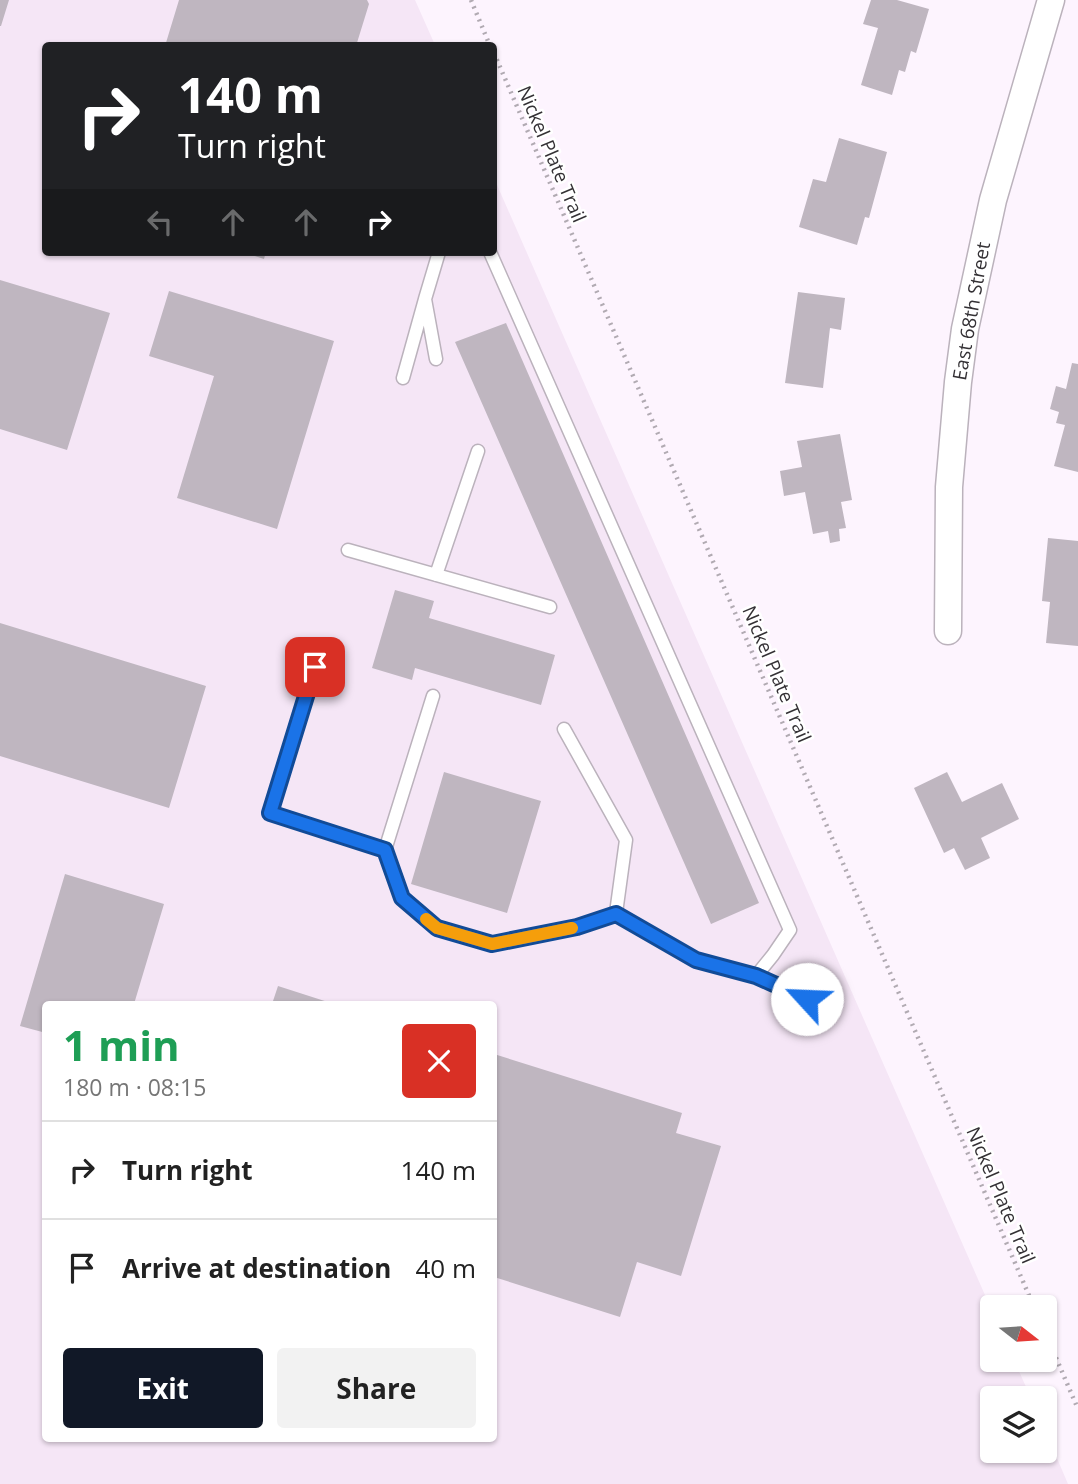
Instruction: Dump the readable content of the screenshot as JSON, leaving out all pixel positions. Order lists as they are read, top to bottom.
{
  "streets": {
    "street": ["East 68th Street"],
    "path": ["Nickel Plate Trail"]
  },
  "north": "right",
  "page": {
    "turn": ["140 m", "Turn right"],
    "heading": ["1 min", "180 m · 08:15"],
    "list": [
      {
        "name": "Turn right",
        "value": "140 m"
      },
      {
        "name": "Arrive at destination",
        "value": "40 m"
      }
    ],
    "buttons": ["Exit", "Share"]
  }
}
